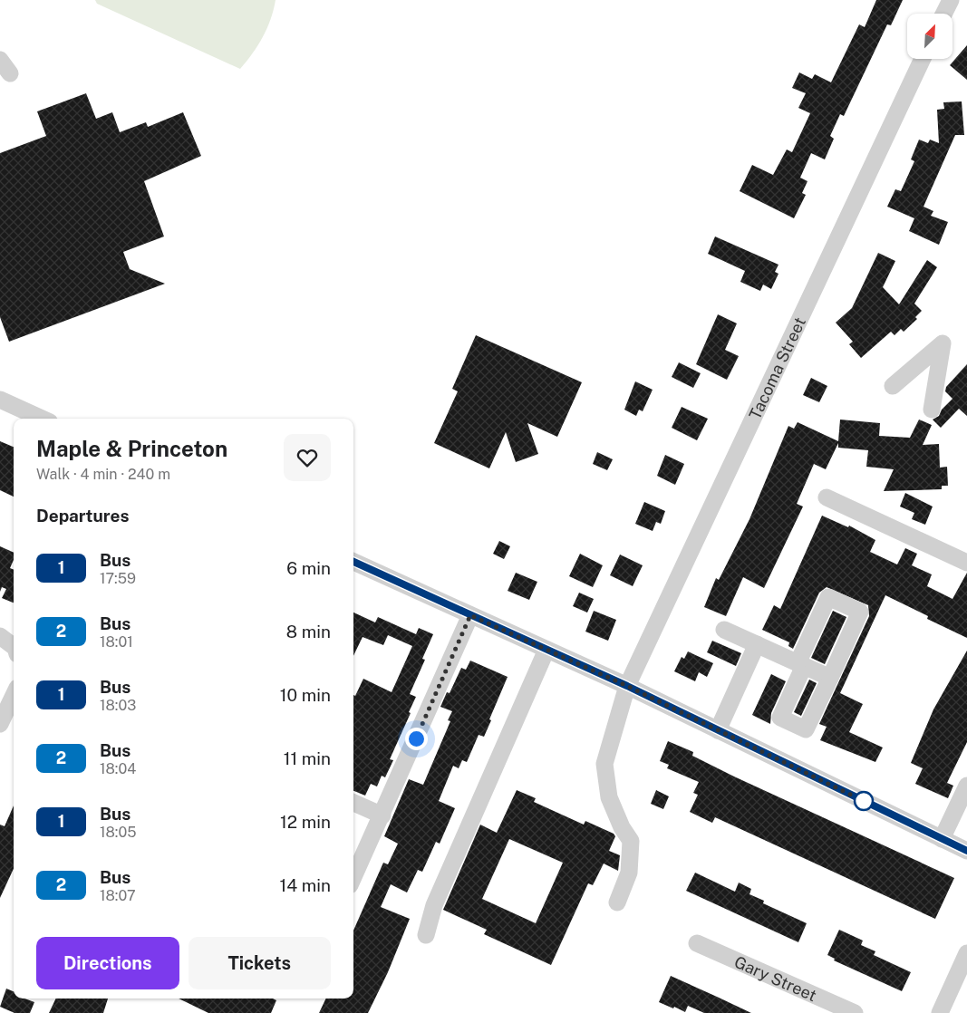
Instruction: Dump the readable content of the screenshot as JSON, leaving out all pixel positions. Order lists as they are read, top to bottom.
{
  "streets": {
    "street": ["Tacoma Street", "Gary Street"]
  },
  "lines": ["bus line 1"],
  "north": "top right",
  "page": {
    "heading": [
      ["Maple & Princeton", "Walk · 4 min · 240 m"],
      "Departures"
    ],
    "list": [
      {
        "mark": "1",
        "name": "Bus",
        "note": "17:59",
        "value": "6 min"
      },
      {
        "mark": "2",
        "name": "Bus",
        "note": "18:01",
        "value": "8 min"
      },
      {
        "mark": "1",
        "name": "Bus",
        "note": "18:03",
        "value": "10 min"
      },
      {
        "mark": "2",
        "name": "Bus",
        "note": "18:04",
        "value": "11 min"
      },
      {
        "mark": "1",
        "name": "Bus",
        "note": "18:05",
        "value": "12 min"
      },
      {
        "mark": "2",
        "name": "Bus",
        "note": "18:07",
        "value": "14 min"
      }
    ],
    "buttons": ["Directions", "Tickets"]
  }
}
